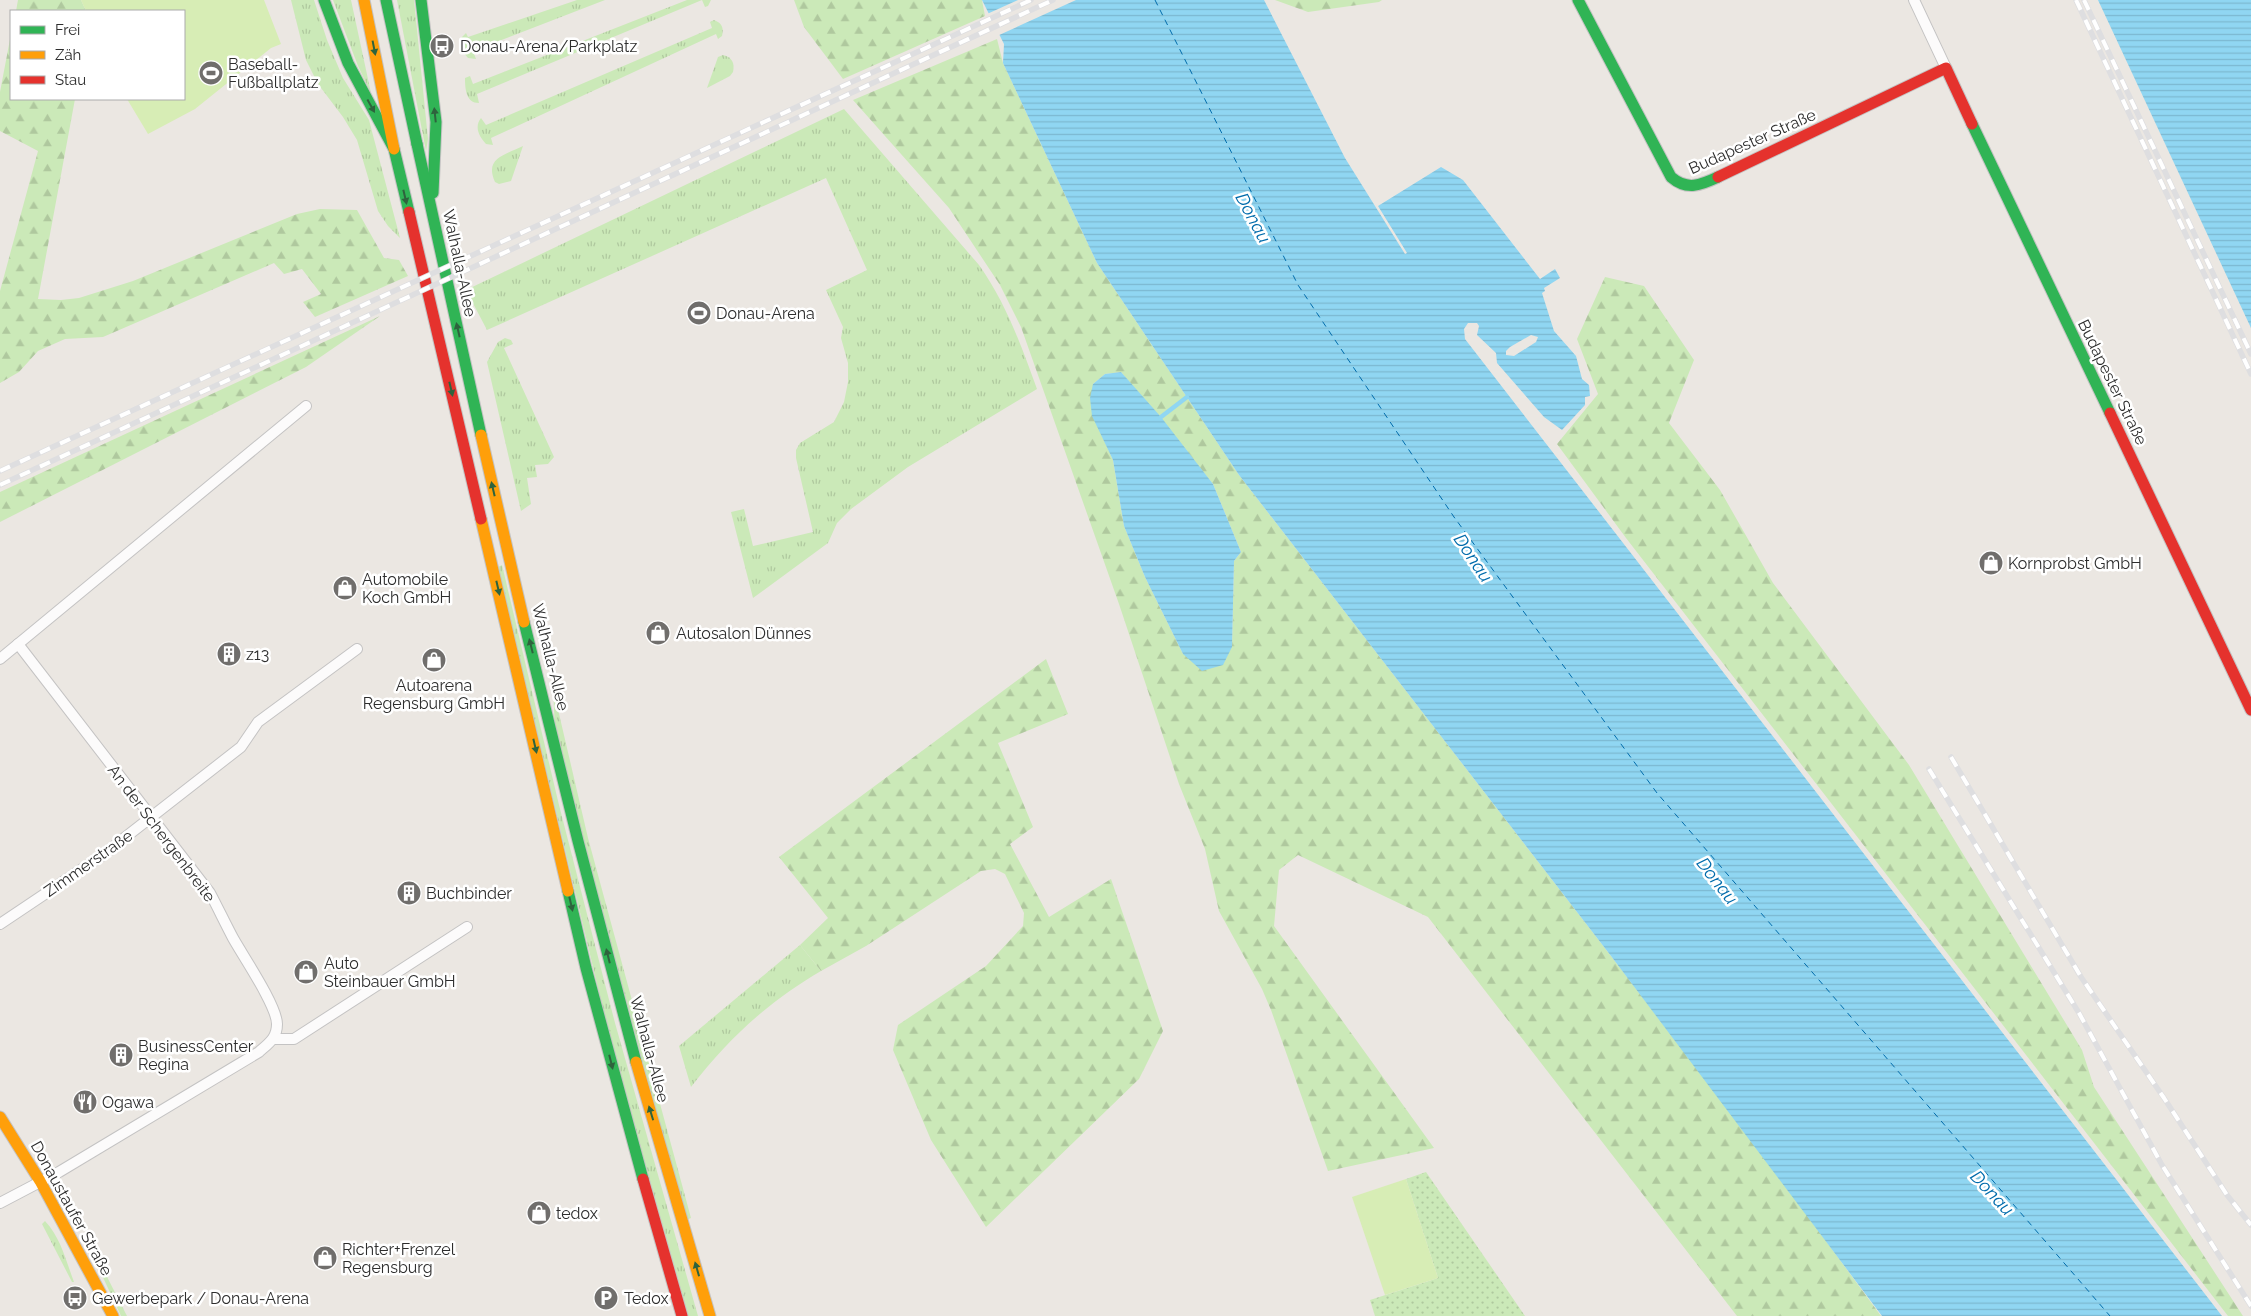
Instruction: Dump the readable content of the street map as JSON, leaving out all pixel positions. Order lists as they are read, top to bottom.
{
  "streets": {
    "main road": ["Budapester Straße", "Walhalla-Allee", "Donaustaufer Straße"],
    "street": ["An der Schergenbreite", "Zimmerstraße"]
  },
  "crossings": [
    ["An der Schergenbreite", "Zimmerstraße"]
  ],
  "water": ["Donau"],
  "places": {
    "bus stop": ["Donau-Arena/Parkplatz", "Gewerbepark / Donau-Arena"],
    "sports": ["Baseball- Fußballplatz", "Donau-Arena"],
    "shop": [
      "Kornprobst GmbH",
      "Automobile Koch GmbH",
      "Autosalon Dünnes",
      "Autoarena Regensburg GmbH",
      "Auto Steinbauer GmbH",
      "tedox",
      "Richter+Frenzel Regensburg"
    ],
    "building": ["z13", "Buchbinder", "BusinessCenter Regina"],
    "restaurant": ["Ogawa"],
    "parking": ["Tedox"]
  },
  "legend": ["Frei", "Zäh", "Stau"]
}
